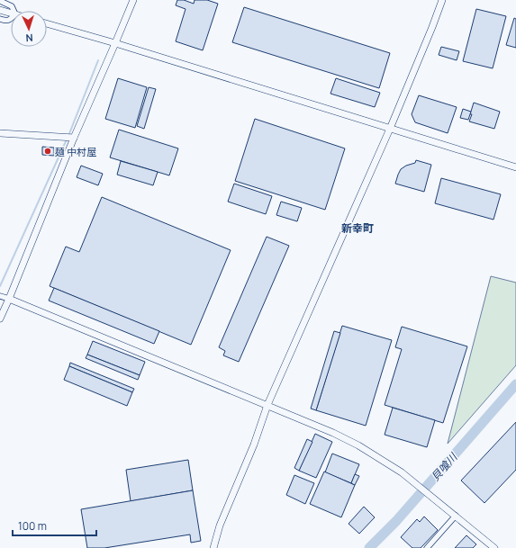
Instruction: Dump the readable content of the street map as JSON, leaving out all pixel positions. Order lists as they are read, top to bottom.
{
  "districts": ["新幸町"],
  "water": ["貝喰川"],
  "places": ["麺 中村屋"],
  "scale_bar": "100 m",
  "north": "bottom"
}
